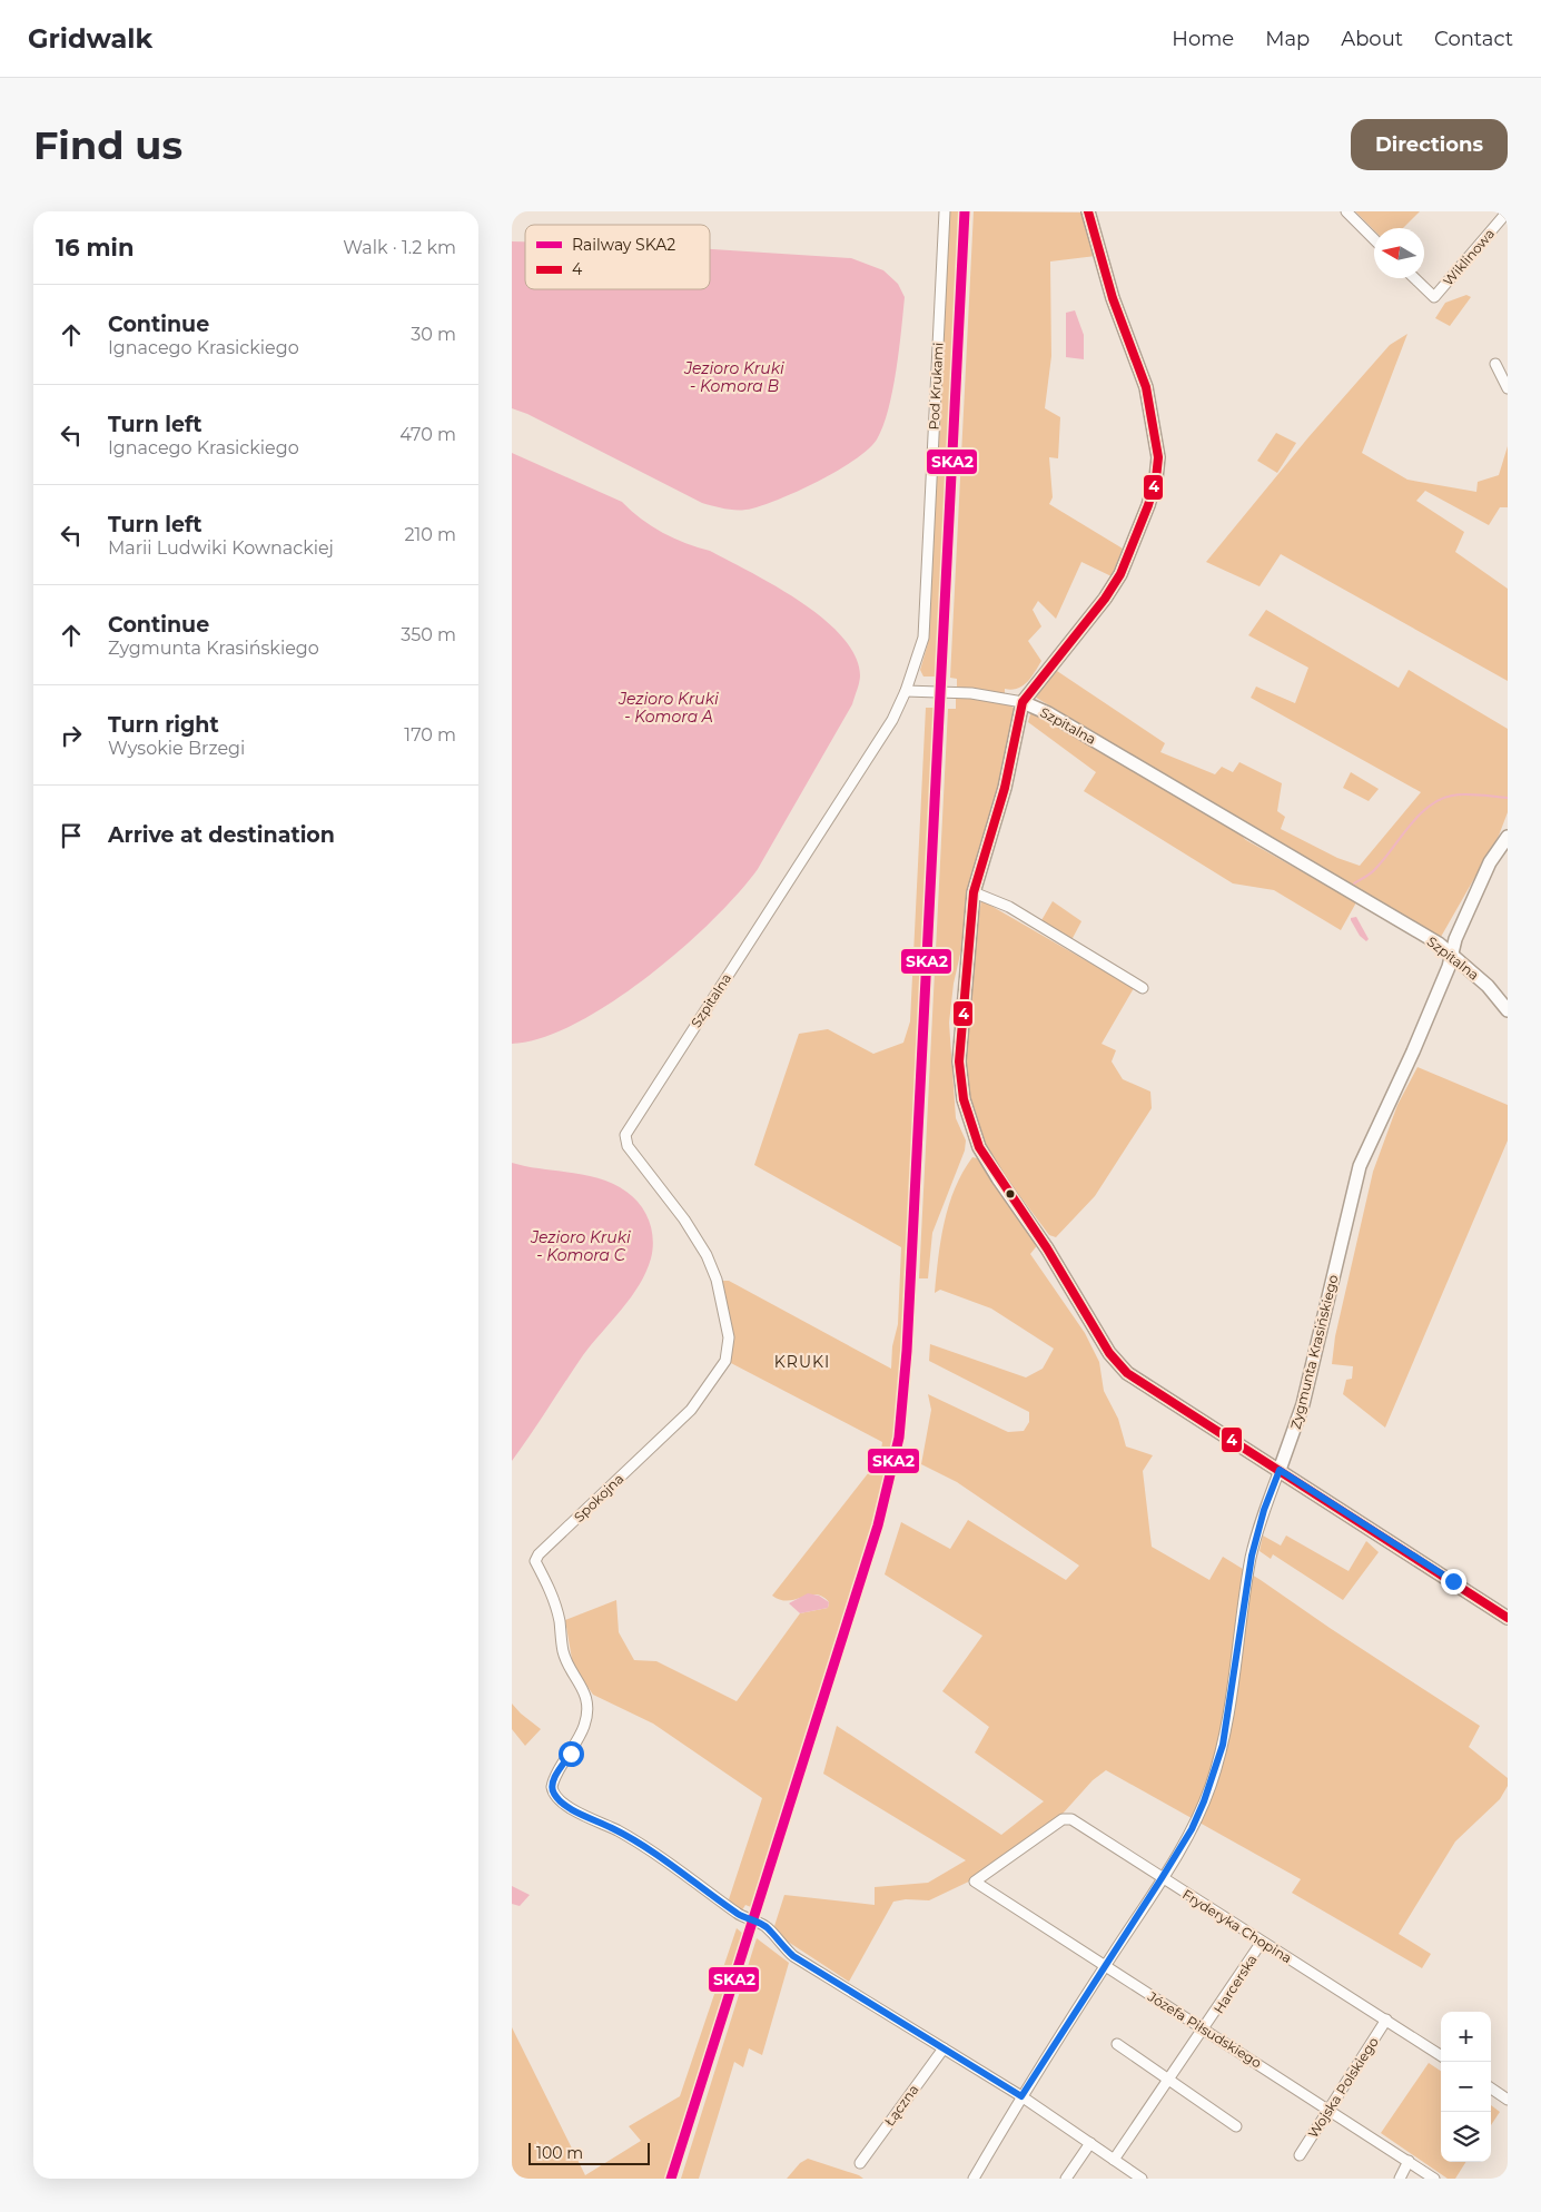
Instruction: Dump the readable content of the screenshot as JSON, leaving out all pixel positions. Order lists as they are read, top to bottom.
{
  "streets": {
    "street": [
      "Wiklinowa",
      "Pod Krukami",
      "Szpitalna",
      "Zygmunta Krasińskiego",
      "Spokojna",
      "Fryderyka Chopina",
      "Harcerska",
      "Józefa Piłsudskiego",
      "Wojska Polskiego",
      "Łączna"
    ]
  },
  "crossings": [
    ["Pod Krukami", "Szpitalna"],
    ["Szpitalna", "Zygmunta Krasińskiego"],
    ["Szpitalna", "Spokojna"],
    ["Zygmunta Krasińskiego", "Fryderyka Chopina"],
    ["Zygmunta Krasińskiego", "Józefa Piłsudskiego"],
    ["Spokojna", "Łączna"],
    ["Fryderyka Chopina", "Harcerska"],
    ["Fryderyka Chopina", "Józefa Piłsudskiego"],
    ["Fryderyka Chopina", "Wojska Polskiego"],
    ["Harcerska", "Józefa Piłsudskiego"],
    ["Józefa Piłsudskiego", "Wojska Polskiego"]
  ],
  "districts": ["KRUKI"],
  "water": ["Jezioro Kruki - Komora B", "Jezioro Kruki - Komora A", "Jezioro Kruki - Komora C"],
  "lines": ["rail line SKA2", "transit line 4"],
  "legend": ["Railway SKA2", "4"],
  "scale_bar": "100 m",
  "north": "left",
  "page": {
    "header": "Gridwalk",
    "nav": [
      "Home",
      "Map",
      "About",
      "Contact"
    ],
    "buttons": "Directions",
    "title": "Find us",
    "heading": ["16 min", "Walk · 1.2 km"],
    "list": [
      ["Continue", "Ignacego Krasickiego", "30 m"],
      ["Turn left", "Ignacego Krasickiego", "470 m"],
      ["Turn left", "Marii Ludwiki Kownackiej", "210 m"],
      ["Continue", "Zygmunta Krasińskiego", "350 m"],
      ["Turn right", "Wysokie Brzegi", "170 m"],
      "Arrive at destination"
    ],
    "map_buttons": ["+", "−"],
    "scale": "100 m"
  }
}
